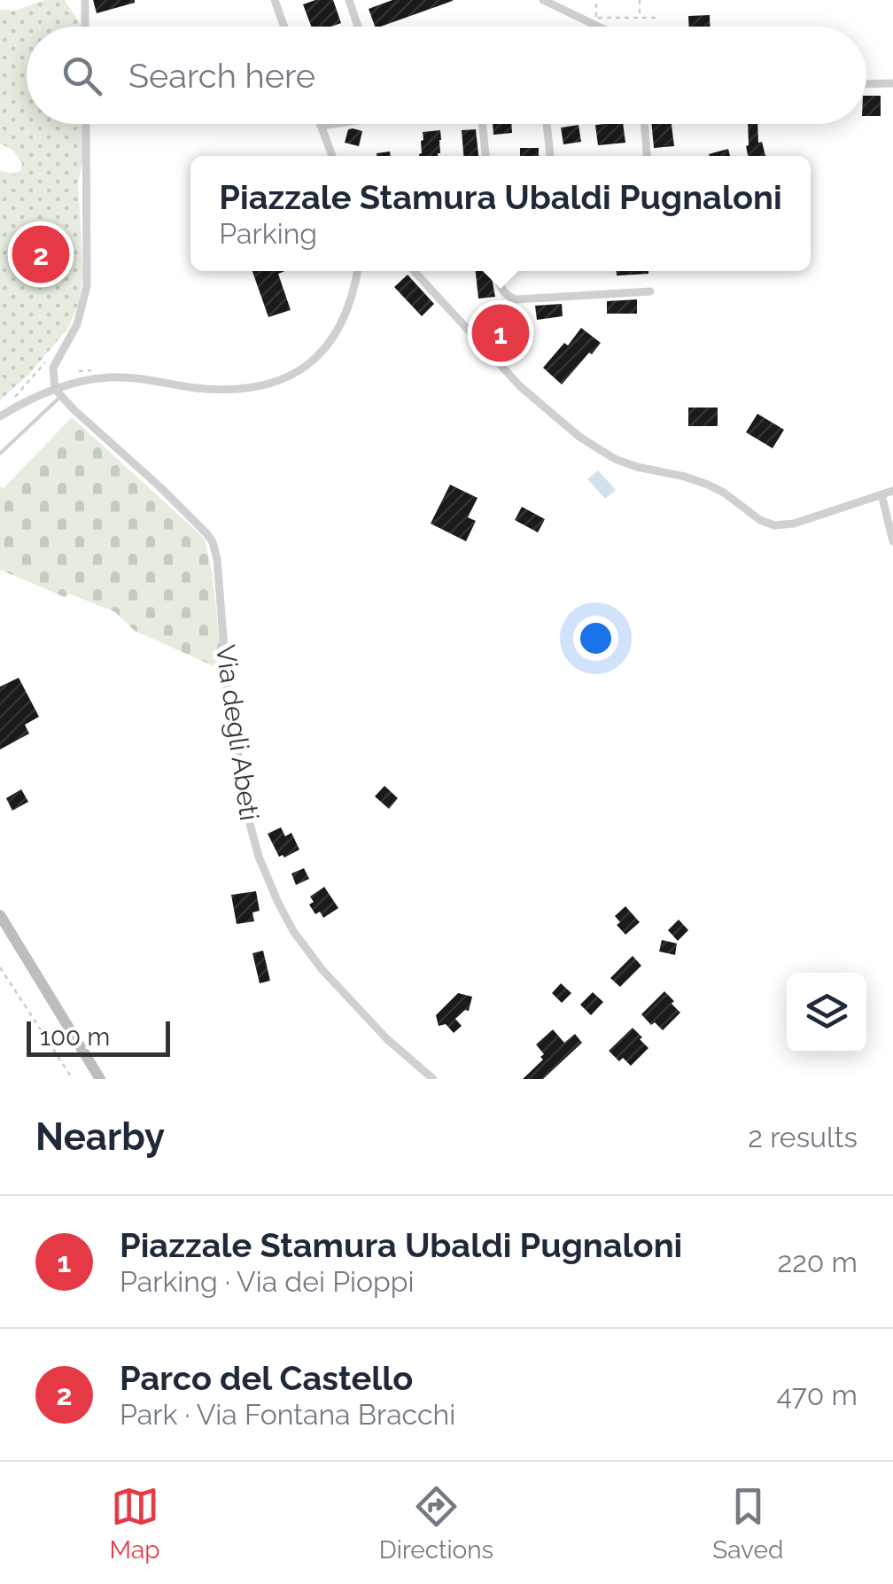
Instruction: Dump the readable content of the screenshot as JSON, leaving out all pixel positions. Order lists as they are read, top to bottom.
{
  "streets": {
    "street": ["Via degli Abeti"]
  },
  "scale_bar": "100 m",
  "page": {
    "search": "Search here",
    "popup": ["Piazzale Stamura Ubaldi Pugnaloni", "Parking"],
    "pins": ["2", "1"],
    "scale": "100 m",
    "heading": ["Nearby", "2 results"],
    "list": [
      {
        "mark": "1",
        "name": "Piazzale Stamura Ubaldi Pugnaloni",
        "note": "Parking · Via dei Pioppi",
        "value": "220 m"
      },
      {
        "mark": "2",
        "name": "Parco del Castello",
        "note": "Park · Via Fontana Bracchi",
        "value": "470 m"
      }
    ],
    "nav": ["Map", "Directions", "Saved"]
  }
}
